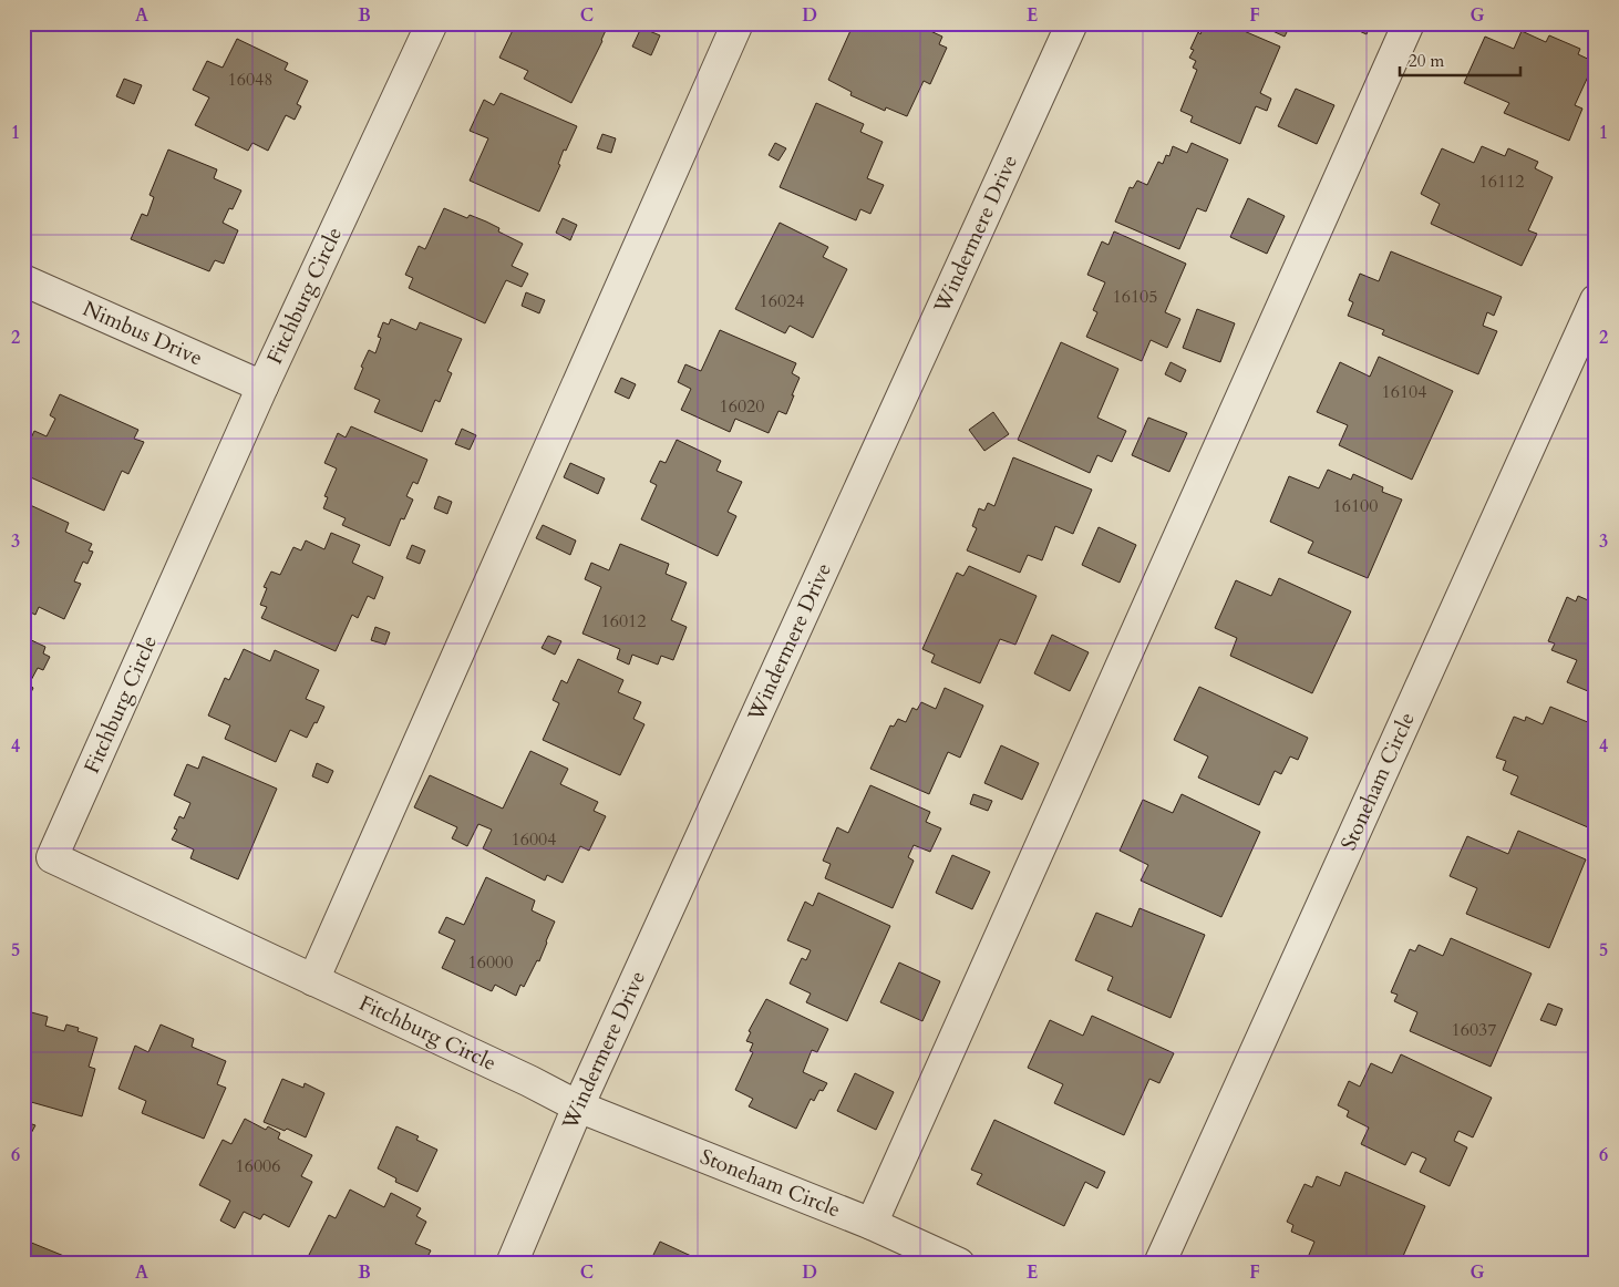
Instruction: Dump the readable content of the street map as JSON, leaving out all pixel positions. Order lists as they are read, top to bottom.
{
  "streets": {
    "street": [
      "Windermere Drive",
      "Fitchburg Circle",
      "Nimbus Drive",
      "Stoneham Circle"
    ]
  },
  "crossings": [
    ["Windermere Drive", "Fitchburg Circle"],
    ["Windermere Drive", "Stoneham Circle"],
    ["Fitchburg Circle", "Nimbus Drive"],
    ["Fitchburg Circle", "Stoneham Circle"]
  ],
  "house_numbers": [
    "16048",
    "16112",
    "16105",
    "16024",
    "16104",
    "16020",
    "16100",
    "16012",
    "16004",
    "16000",
    "16037",
    "16006"
  ],
  "scale_bar": "20 m",
  "grid": {
    "columns": [
      "A",
      "B",
      "C",
      "D",
      "E",
      "F",
      "G"
    ],
    "rows": [
      "1",
      "2",
      "3",
      "4",
      "5",
      "6"
    ]
  }
}
